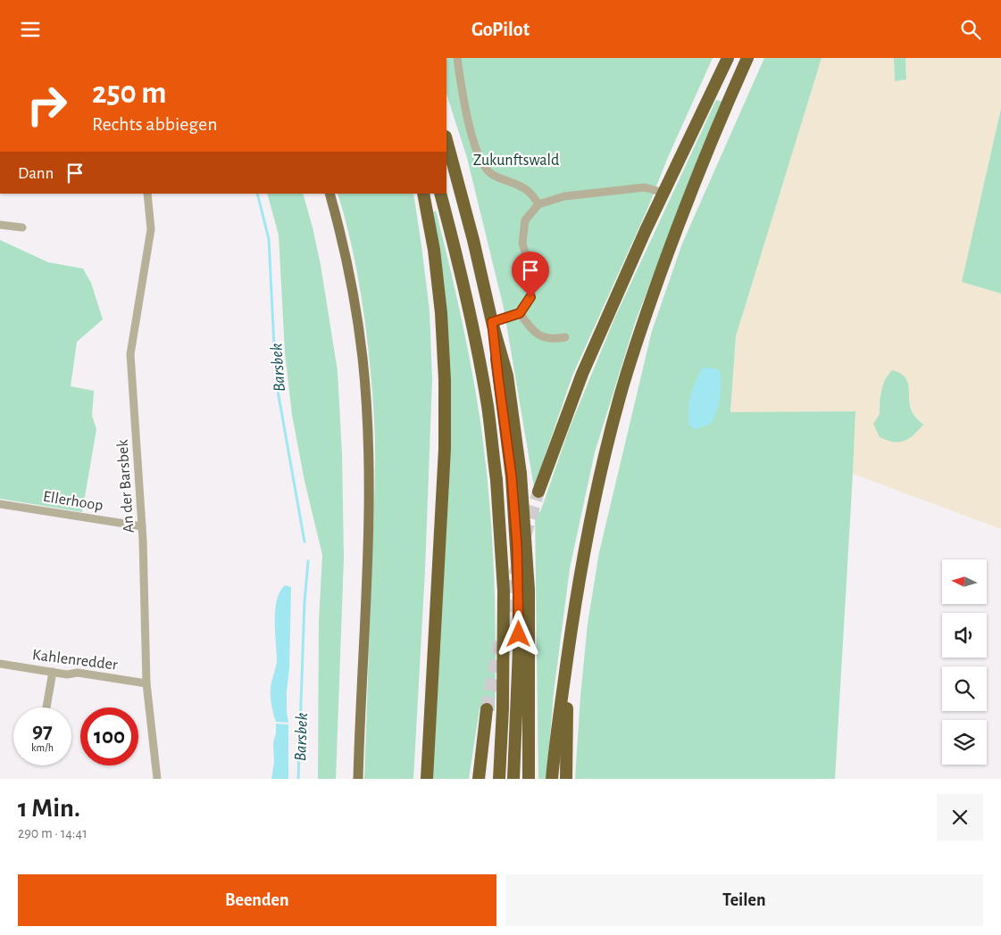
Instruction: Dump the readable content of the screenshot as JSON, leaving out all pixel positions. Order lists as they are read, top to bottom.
{
  "streets": {
    "street": ["An der Barsbek", "Ellerhoop", "Kahlenredder"]
  },
  "crossings": [
    ["An der Barsbek", "Ellerhoop"],
    ["An der Barsbek", "Kahlenredder"]
  ],
  "water": ["Barsbek"],
  "parks": ["Zukunftswald"],
  "north": "left",
  "page": {
    "header": "GoPilot",
    "turn": ["250 m", "Rechts abbiegen"],
    "then": "Dann",
    "speed": "97 km/h",
    "limit": "100",
    "heading": ["1 Min.", "290 m · 14:41"],
    "buttons": ["Beenden", "Teilen"]
  }
}
